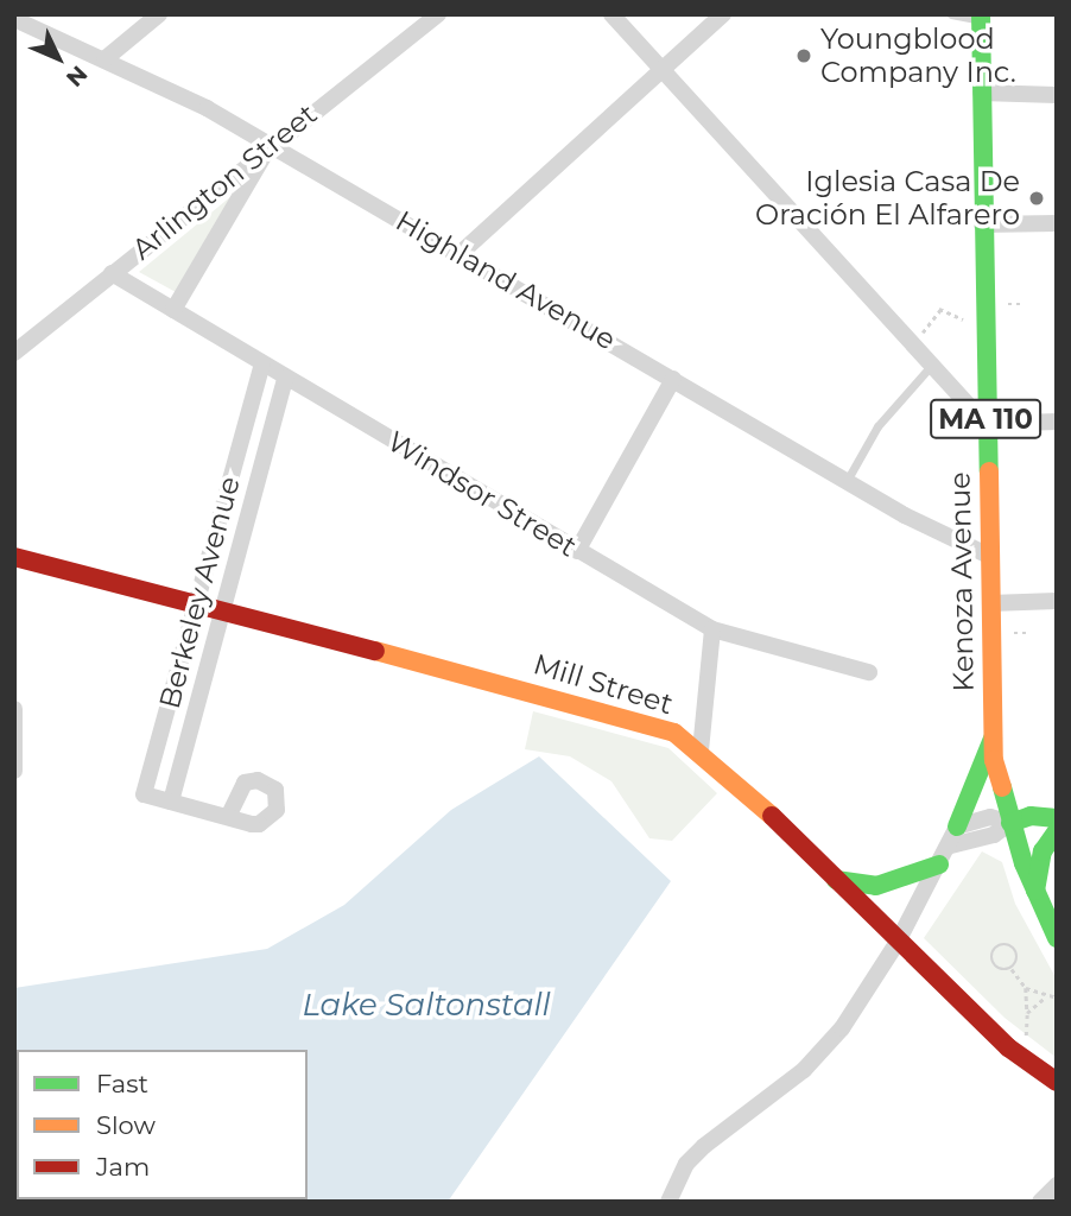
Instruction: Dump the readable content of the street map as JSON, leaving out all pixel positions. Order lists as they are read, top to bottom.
{
  "streets": {
    "main road": ["MA 110", "Kenoza Avenue", "Mill Street"],
    "street": [
      "Arlington Street",
      "Highland Avenue",
      "Windsor Street",
      "Berkeley Avenue"
    ]
  },
  "crossings": [
    ["Arlington Street", "Highland Avenue"],
    ["Arlington Street", "Windsor Street"],
    ["Highland Avenue", "Kenoza Avenue"],
    ["Windsor Street", "Berkeley Avenue"],
    ["Berkeley Avenue", "Mill Street"]
  ],
  "water": ["Lake Saltonstall"],
  "places": ["Youngblood Company Inc.", "Iglesia Casa De Oración El Alfarero"],
  "legend": ["Fast", "Slow", "Jam"],
  "north": "bottom right"
}
